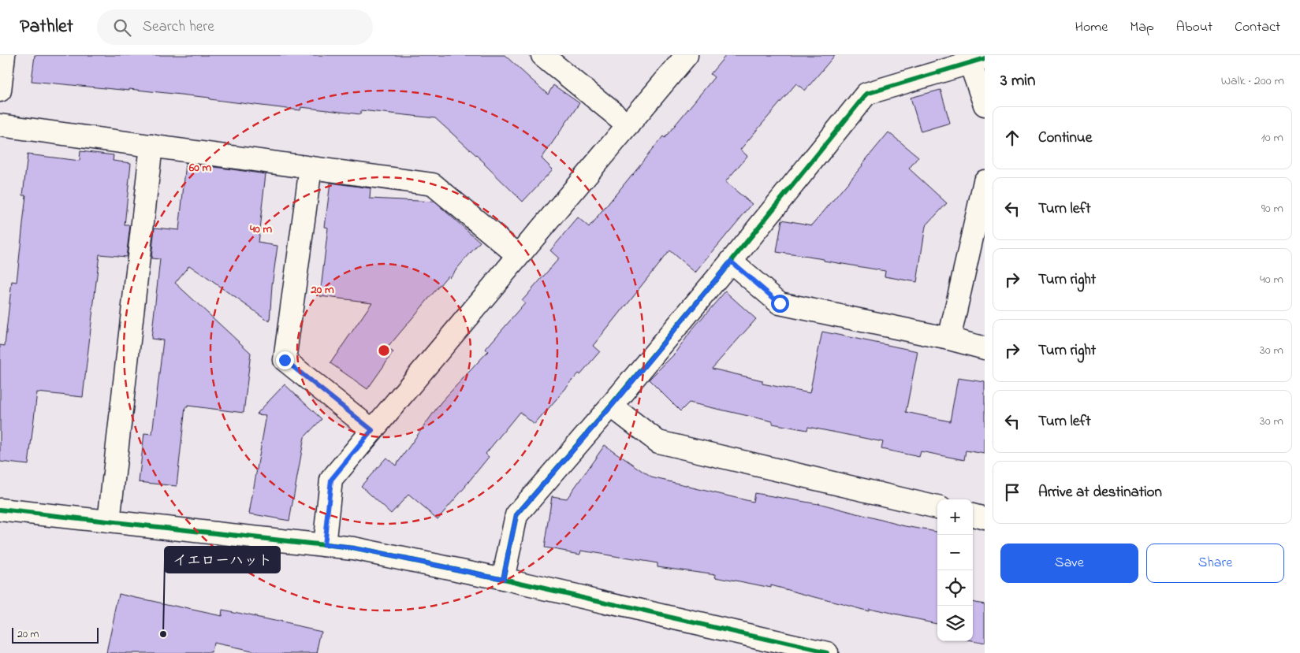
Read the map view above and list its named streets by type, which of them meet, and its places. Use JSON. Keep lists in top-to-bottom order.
{
  "places": ["イエローハット"],
  "scale_bar": "20 m",
  "page": {
    "header": "Pathlet",
    "search": "Search here",
    "nav": [
      "Home",
      "Map",
      "About",
      "Contact"
    ],
    "heading": ["3 min", "Walk · 200 m"],
    "list": [
      ["Continue", "10 m"],
      ["Turn left", "90 m"],
      ["Turn right", "40 m"],
      ["Turn right", "30 m"],
      ["Turn left", "30 m"],
      "Arrive at destination"
    ],
    "map_buttons": ["+", "−"],
    "buttons": ["Save", "Share"],
    "scale": "20 m"
  },
  "rings": ["60 m", "40 m", "20 m"]
}
